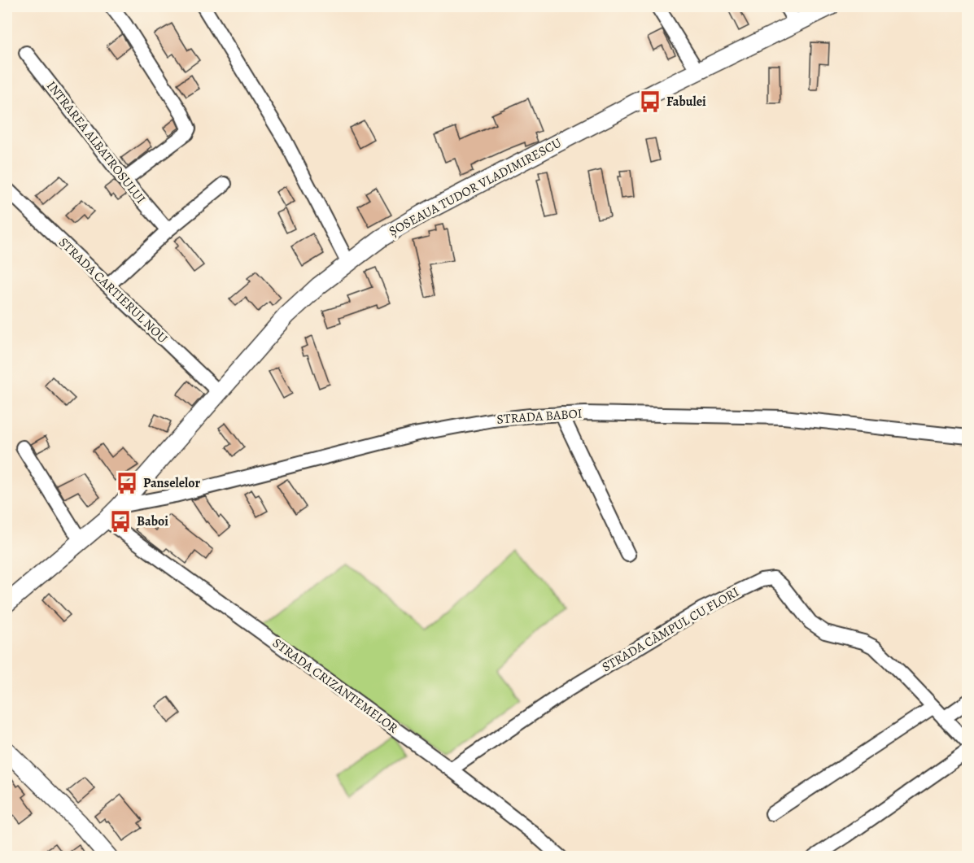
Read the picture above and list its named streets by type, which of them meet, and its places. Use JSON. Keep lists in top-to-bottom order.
{
  "streets": {
    "main road": ["ȘOSEAUA TUDOR VLADIMIRESCU"],
    "street": [
      "INTRAREA ALBATROSULUI",
      "STRADA CARTIERUL NOU",
      "STRADA BABOI",
      "STRADA CÂMPUL CU FLORI",
      "STRADA CRIZANTEMELOR"
    ]
  },
  "crossings": [
    ["ȘOSEAUA TUDOR VLADIMIRESCU", "STRADA CARTIERUL NOU"],
    ["ȘOSEAUA TUDOR VLADIMIRESCU", "STRADA BABOI"],
    ["ȘOSEAUA TUDOR VLADIMIRESCU", "STRADA CRIZANTEMELOR"],
    ["STRADA CÂMPUL CU FLORI", "STRADA CRIZANTEMELOR"]
  ],
  "places": {
    "bus stop": ["Fabulei", "Panselelor", "Baboi"]
  }
}
